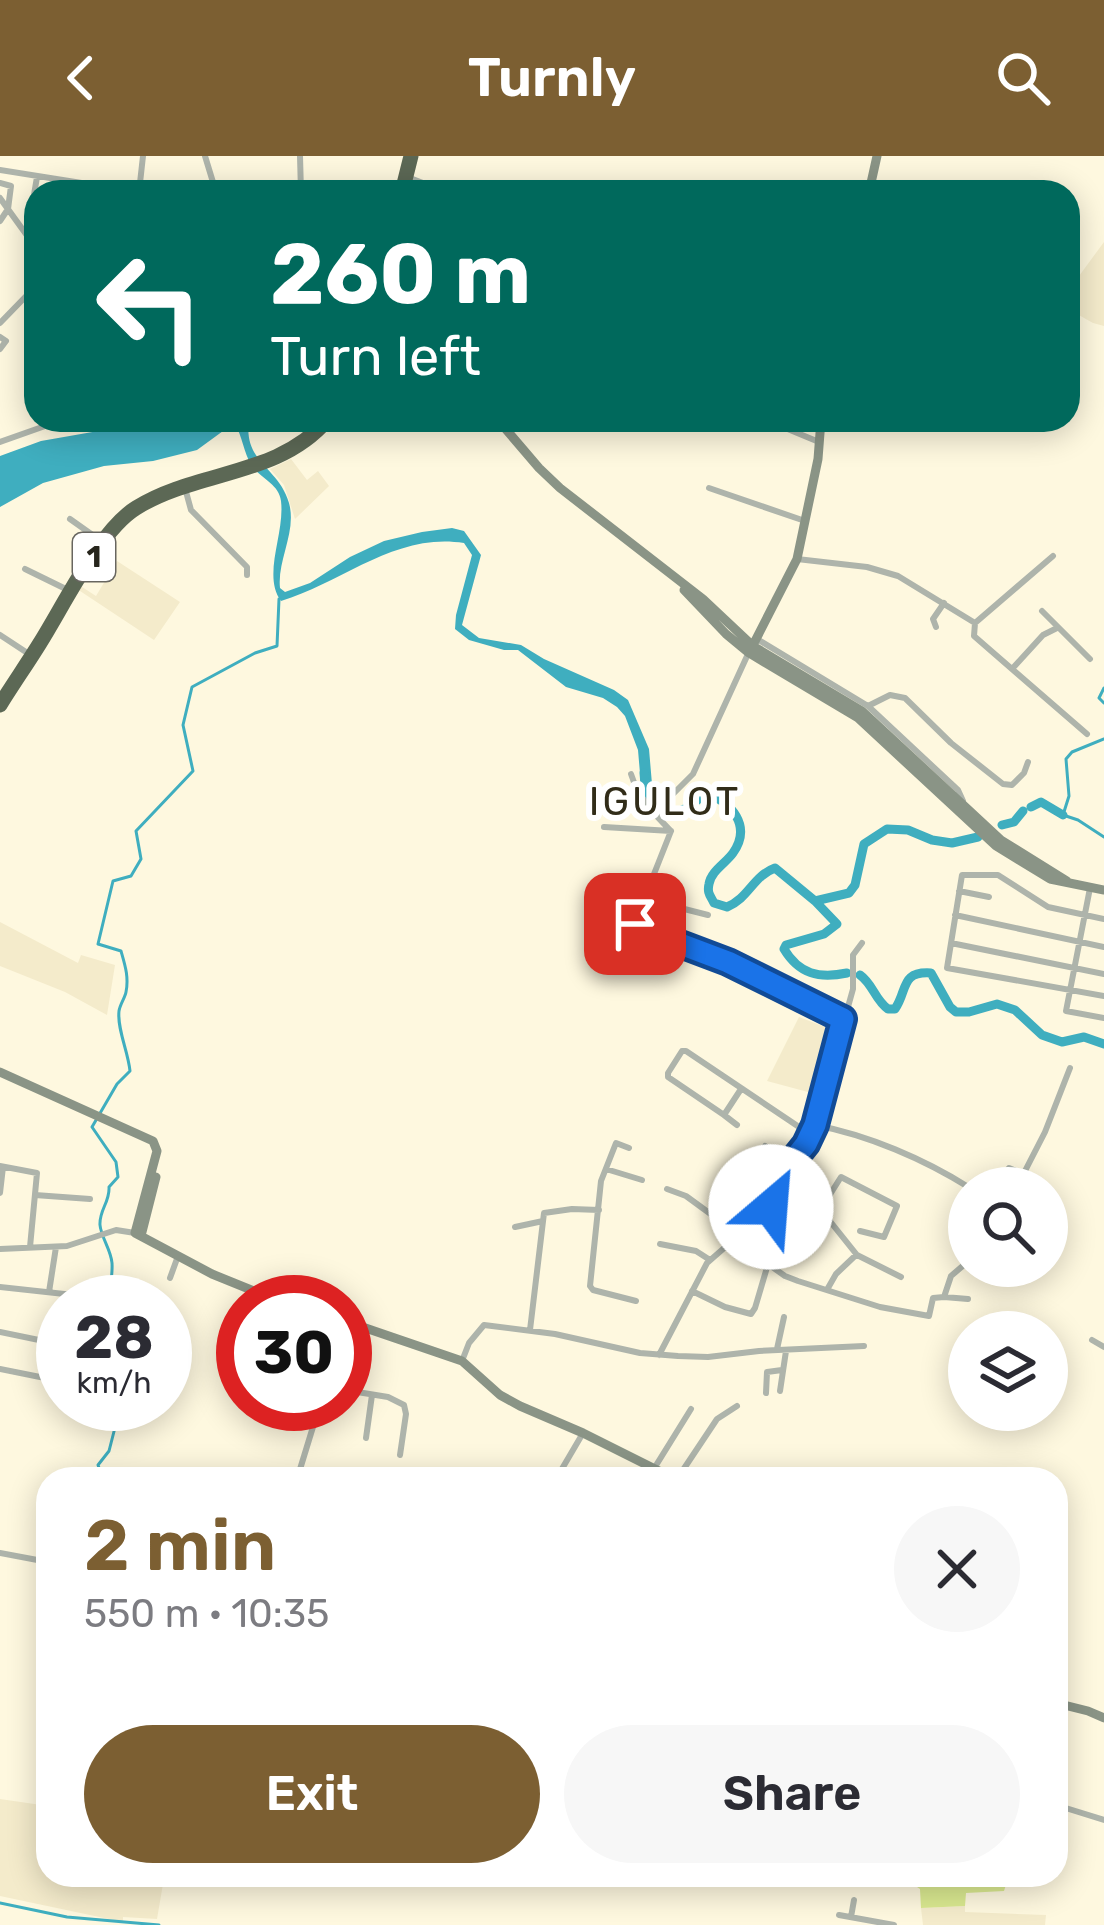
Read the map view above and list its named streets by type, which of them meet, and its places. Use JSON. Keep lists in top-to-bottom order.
{
  "streets": {
    "highway": ["1"]
  },
  "districts": ["IGULOT"],
  "page": {
    "header": "Turnly",
    "turn": ["260 m", "Turn left"],
    "speed": "28 km/h",
    "limit": "30",
    "heading": ["2 min", "550 m · 10:35"],
    "buttons": ["Exit", "Share"]
  }
}
